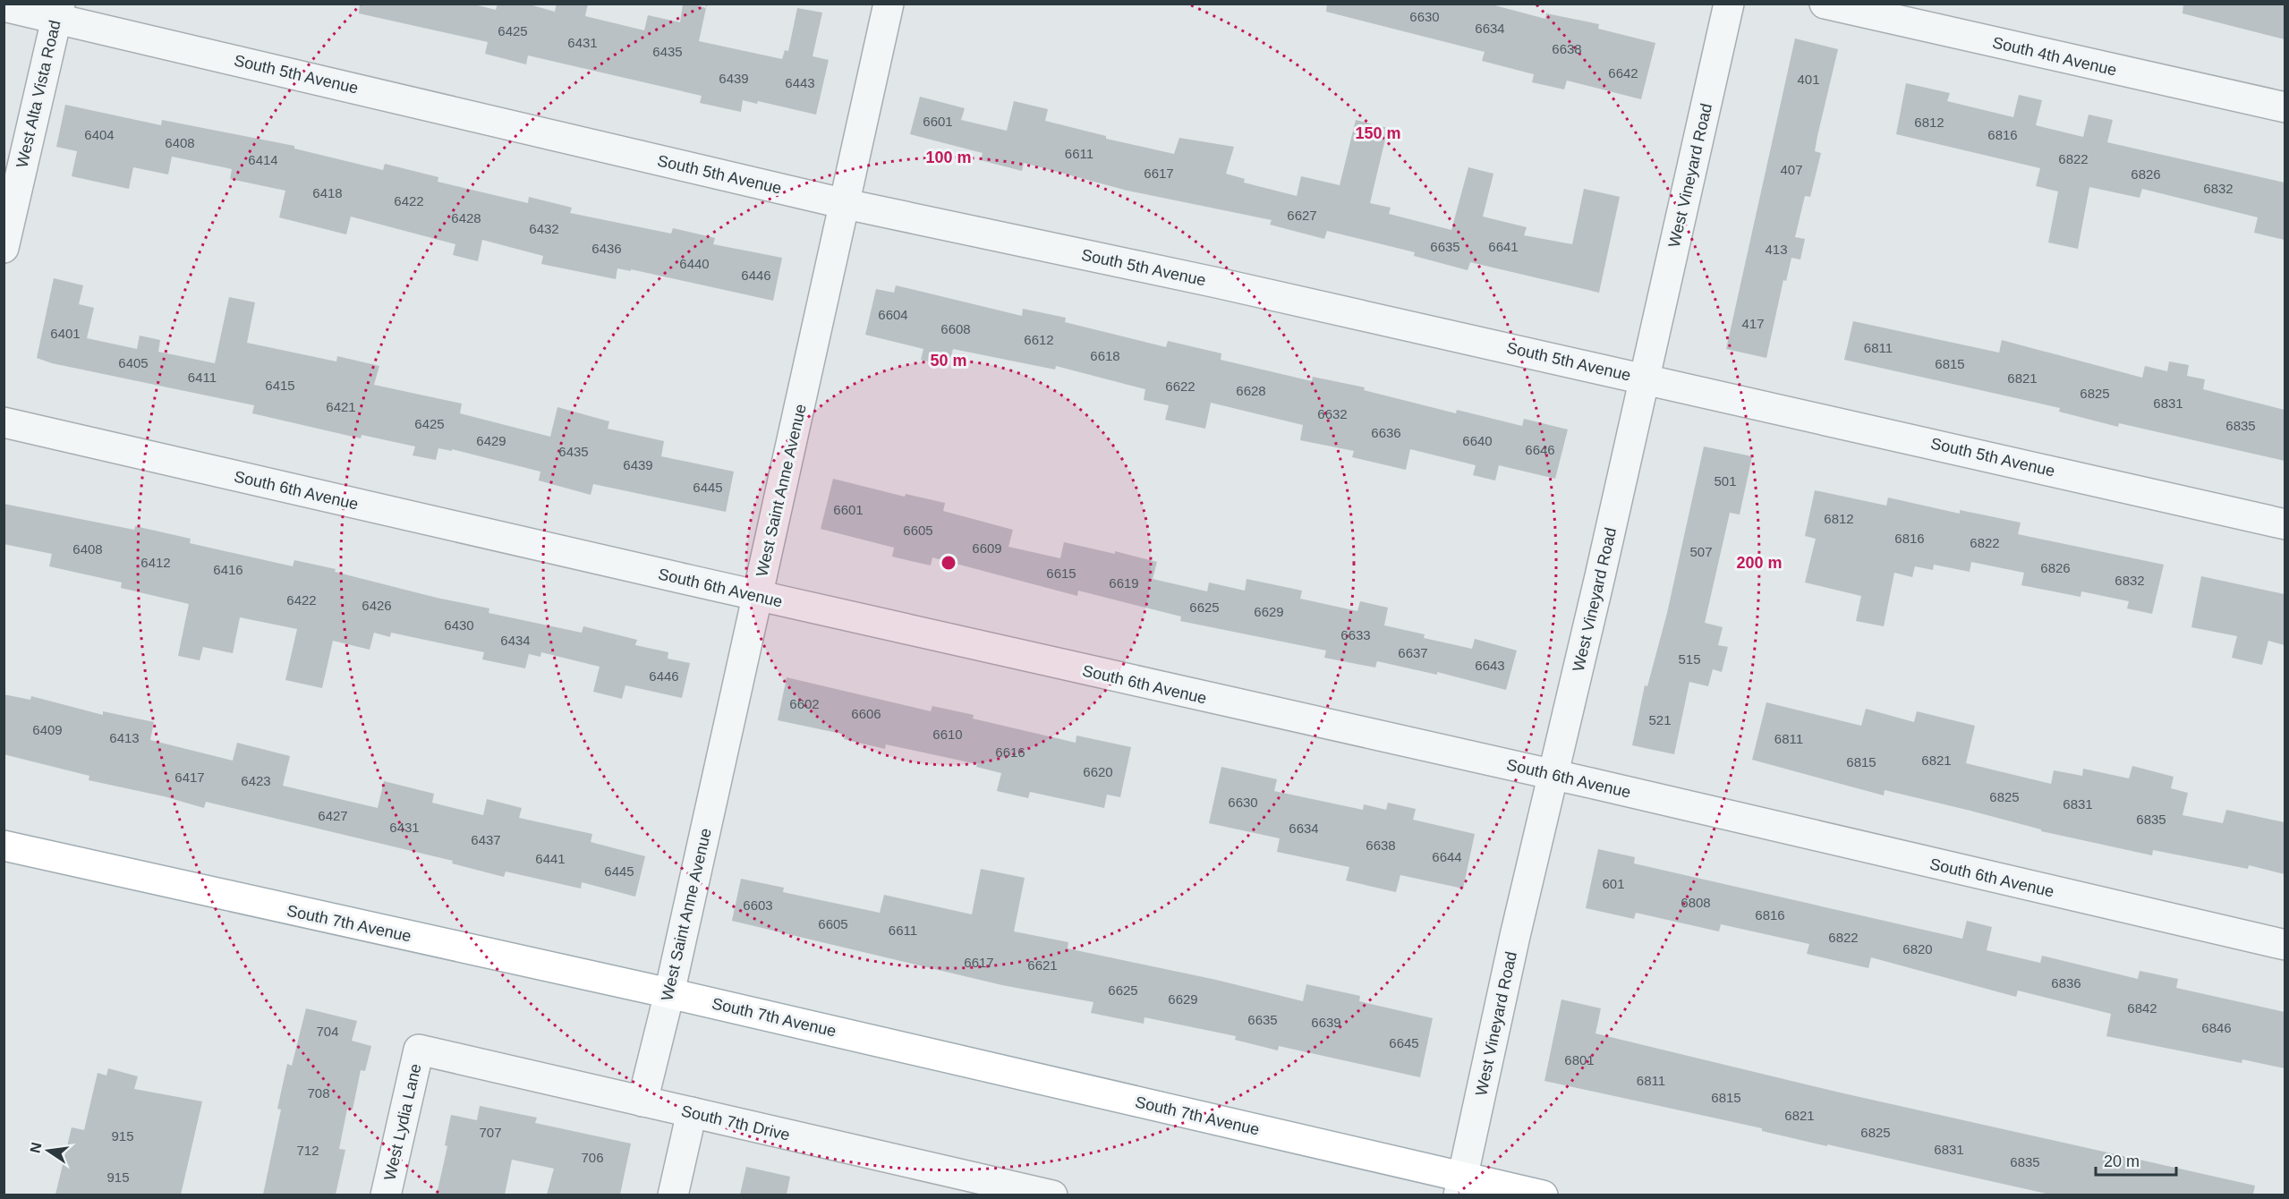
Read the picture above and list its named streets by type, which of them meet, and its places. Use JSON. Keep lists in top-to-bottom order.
{
  "streets": {
    "main road": ["South 7th Avenue"],
    "street": [
      "South 4th Avenue",
      "South 5th Avenue",
      "West Alta Vista Road",
      "West Vineyard Road",
      "South 6th Avenue",
      "West Saint Anne Avenue",
      "West Lydia Lane",
      "South 7th Drive"
    ]
  },
  "crossings": [
    ["South 5th Avenue", "West Alta Vista Road"],
    ["South 5th Avenue", "West Vineyard Road"],
    ["South 5th Avenue", "West Saint Anne Avenue"],
    ["West Vineyard Road", "South 6th Avenue"],
    ["West Vineyard Road", "South 7th Avenue"],
    ["South 6th Avenue", "West Saint Anne Avenue"],
    ["West Saint Anne Avenue", "South 7th Avenue"],
    ["West Saint Anne Avenue", "South 7th Drive"],
    ["West Lydia Lane", "South 7th Drive"]
  ],
  "house_numbers": [
    "6630",
    "6634",
    "6425",
    "6431",
    "6638",
    "6435",
    "6642",
    "6439",
    "401",
    "6443",
    "6601",
    "6812",
    "6404",
    "6816",
    "6408",
    "6611",
    "6822",
    "6414",
    "407",
    "6617",
    "6826",
    "6832",
    "6418",
    "6422",
    "6627",
    "6428",
    "6432",
    "6635",
    "6641",
    "6436",
    "413",
    "6440",
    "6446",
    "6604",
    "417",
    "6608",
    "6401",
    "6612",
    "6811",
    "6618",
    "6405",
    "6815",
    "6411",
    "6821",
    "6415",
    "6622",
    "6628",
    "6825",
    "6831",
    "6421",
    "6632",
    "6425",
    "6835",
    "6636",
    "6429",
    "6640",
    "6646",
    "6435",
    "6439",
    "501",
    "6445",
    "6601",
    "6812",
    "6605",
    "6816",
    "6822",
    "6609",
    "6408",
    "507",
    "6412",
    "6826",
    "6416",
    "6615",
    "6832",
    "6619",
    "6422",
    "6426",
    "6625",
    "6629",
    "6430",
    "6633",
    "6434",
    "6637",
    "515",
    "6643",
    "6446",
    "6602",
    "6606",
    "521",
    "6409",
    "6610",
    "6413",
    "6811",
    "6616",
    "6821",
    "6815",
    "6620",
    "6417",
    "6423",
    "6825",
    "6630",
    "6831",
    "6427",
    "6835",
    "6431",
    "6634",
    "6437",
    "6638",
    "6644",
    "6441",
    "6445",
    "601",
    "6808",
    "6603",
    "6816",
    "6605",
    "6611",
    "6822",
    "6820",
    "6617",
    "6621",
    "6836",
    "6625",
    "6629",
    "6842",
    "6635",
    "6639",
    "6846",
    "704",
    "6645",
    "6801",
    "6811",
    "708",
    "6815",
    "6821",
    "707",
    "6825",
    "915",
    "6831",
    "712",
    "706",
    "6835",
    "915"
  ],
  "scale_bar": "20 m",
  "north": "left",
  "rings": [
    "150 m",
    "100 m",
    "50 m",
    "200 m"
  ]
}
